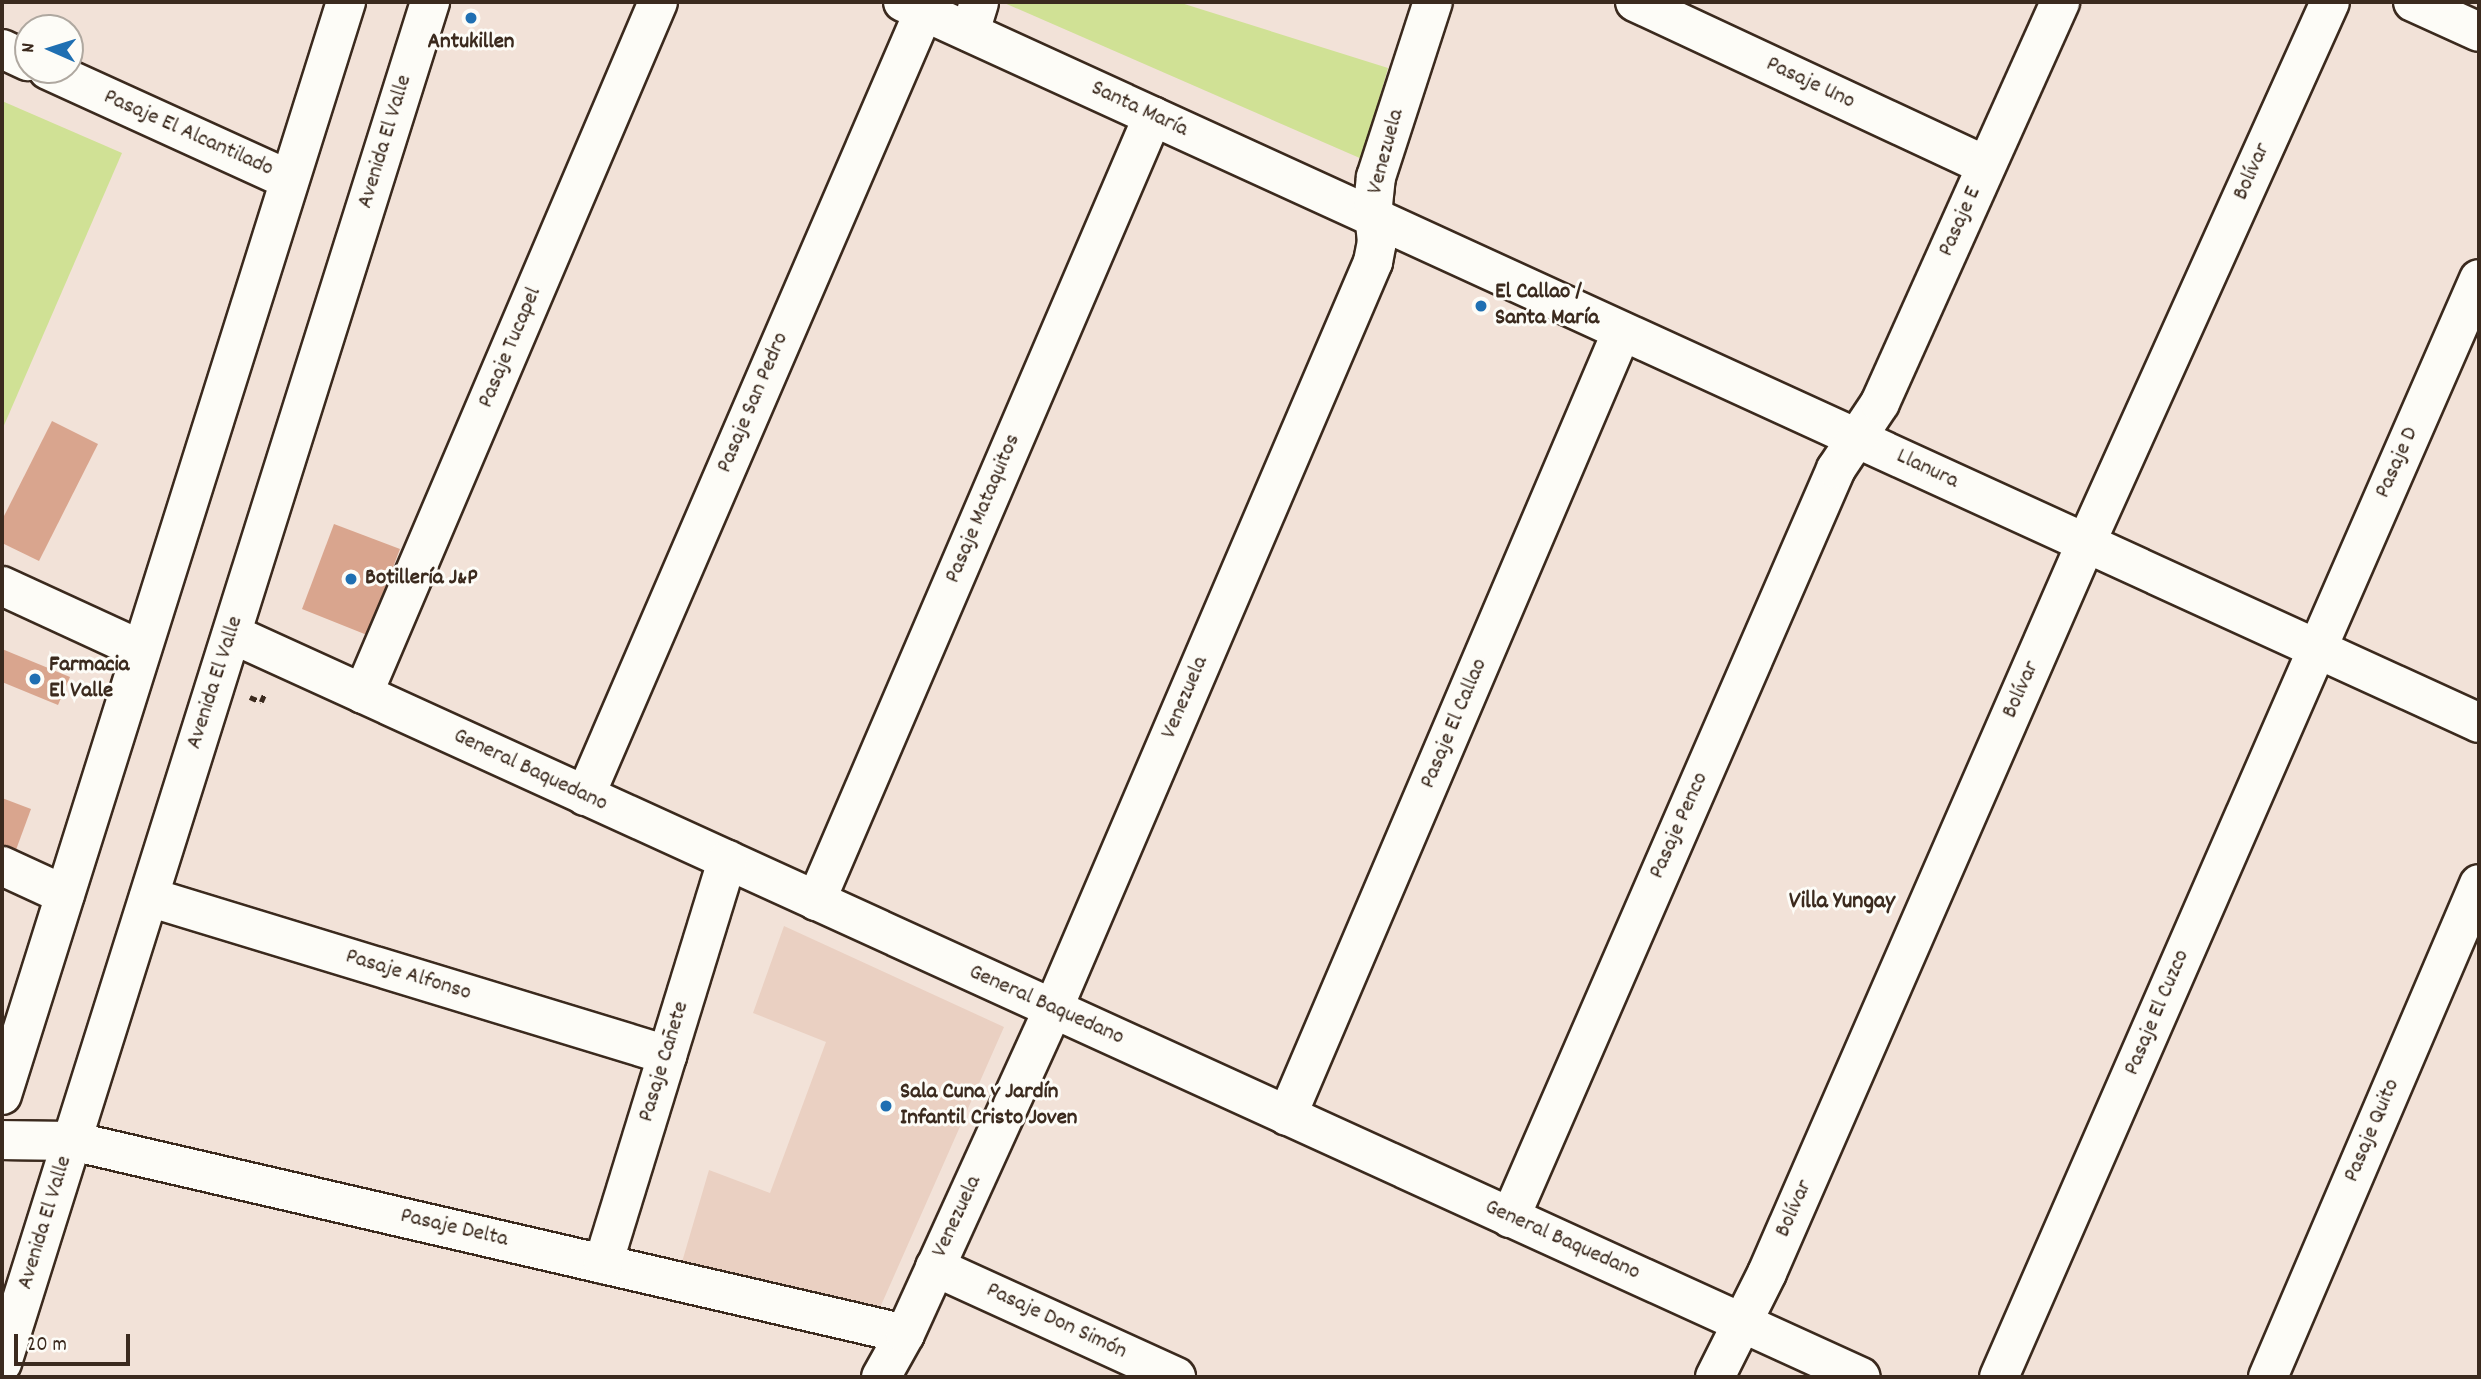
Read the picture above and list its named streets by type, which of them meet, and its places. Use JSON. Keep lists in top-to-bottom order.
{
  "streets": {
    "street": [
      "Pasaje Uno",
      "Santa María",
      "Pasaje El Alcantilado",
      "Avenida El Valle",
      "Venezuela",
      "Bolívar",
      "Pasaje E",
      "Pasaje Tucapel",
      "Pasaje San Pedro",
      "Pasaje D",
      "Llanura",
      "Pasaje Mataquitos",
      "Pasaje El Callao",
      "General Baquedano",
      "Pasaje Penco",
      "Pasaje Alfonso",
      "Pasaje El Cuzco",
      "Pasaje Cañete",
      "Pasaje Quito",
      "Pasaje Delta",
      "Pasaje Don Simón"
    ]
  },
  "crossings": [
    ["Pasaje Uno", "Pasaje E"],
    ["Santa María", "Venezuela"],
    ["Santa María", "Pasaje San Pedro"],
    ["Santa María", "Llanura"],
    ["Santa María", "Pasaje Mataquitos"],
    ["Avenida El Valle", "General Baquedano"],
    ["Avenida El Valle", "Pasaje Alfonso"],
    ["Avenida El Valle", "Pasaje Delta"],
    ["Venezuela", "Llanura"],
    ["Venezuela", "General Baquedano"],
    ["Venezuela", "Pasaje Delta"],
    ["Venezuela", "Pasaje Don Simón"],
    ["Bolívar", "Llanura"],
    ["Bolívar", "General Baquedano"],
    ["Pasaje E", "Llanura"],
    ["Pasaje E", "Pasaje Penco"],
    ["Pasaje Tucapel", "General Baquedano"],
    ["Pasaje San Pedro", "General Baquedano"],
    ["Pasaje D", "Llanura"],
    ["Pasaje D", "Pasaje El Cuzco"],
    ["Llanura", "Pasaje El Callao"],
    ["Llanura", "Pasaje Penco"],
    ["Llanura", "Pasaje El Cuzco"],
    ["Pasaje Mataquitos", "General Baquedano"],
    ["Pasaje El Callao", "General Baquedano"],
    ["General Baquedano", "Pasaje Penco"],
    ["General Baquedano", "Pasaje Cañete"],
    ["Pasaje Alfonso", "Pasaje Cañete"],
    ["Pasaje Cañete", "Pasaje Delta"]
  ],
  "districts": ["Villa Yungay"],
  "places": [
    "Antukillen",
    "El Callao / Santa María",
    "Botillería J&P",
    "Farmacia El Valle",
    "Sala Cuna y Jardín Infantil Cristo Joven"
  ],
  "scale_bar": "20 m",
  "north": "left"
}
